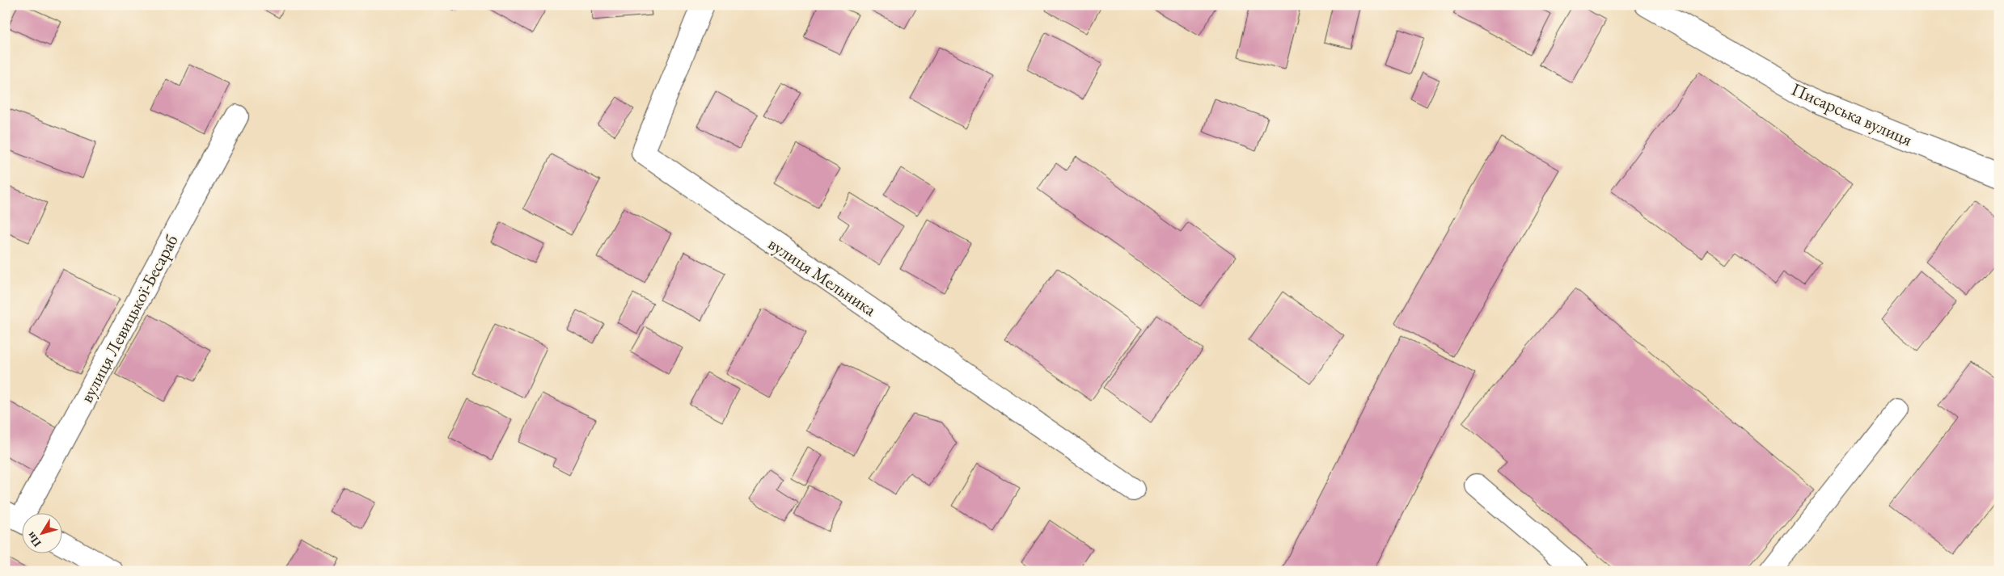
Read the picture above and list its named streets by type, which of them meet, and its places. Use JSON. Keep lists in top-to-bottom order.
{
  "streets": {
    "street": ["Писарська вулиця", "вулиця Мельника", "вулиця Левицької-Бесараб"]
  },
  "north": "bottom left"
}
